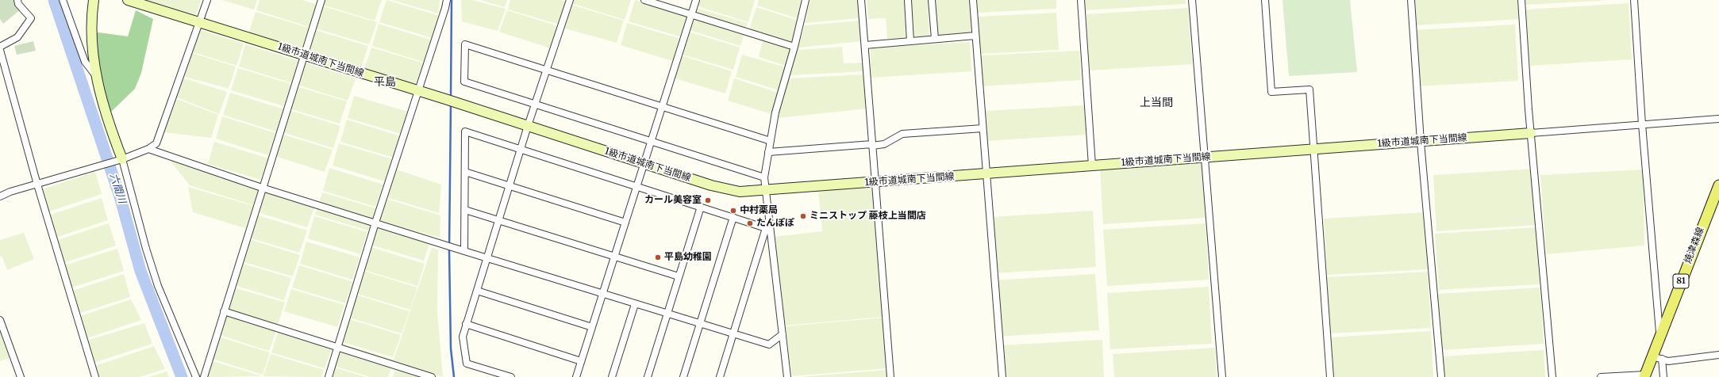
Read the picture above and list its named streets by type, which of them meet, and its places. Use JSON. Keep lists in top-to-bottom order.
{
  "streets": {
    "main road": ["焼津森線", "81"],
    "street": ["1級市道城南下当間線"]
  },
  "districts": ["平島", "上当間"],
  "water": ["六間川"],
  "places": [
    "カール美容室",
    "中村薬局",
    "ミニストップ 藤枝上当間店",
    "たんぽぽ",
    "平島幼稚園"
  ]
}
